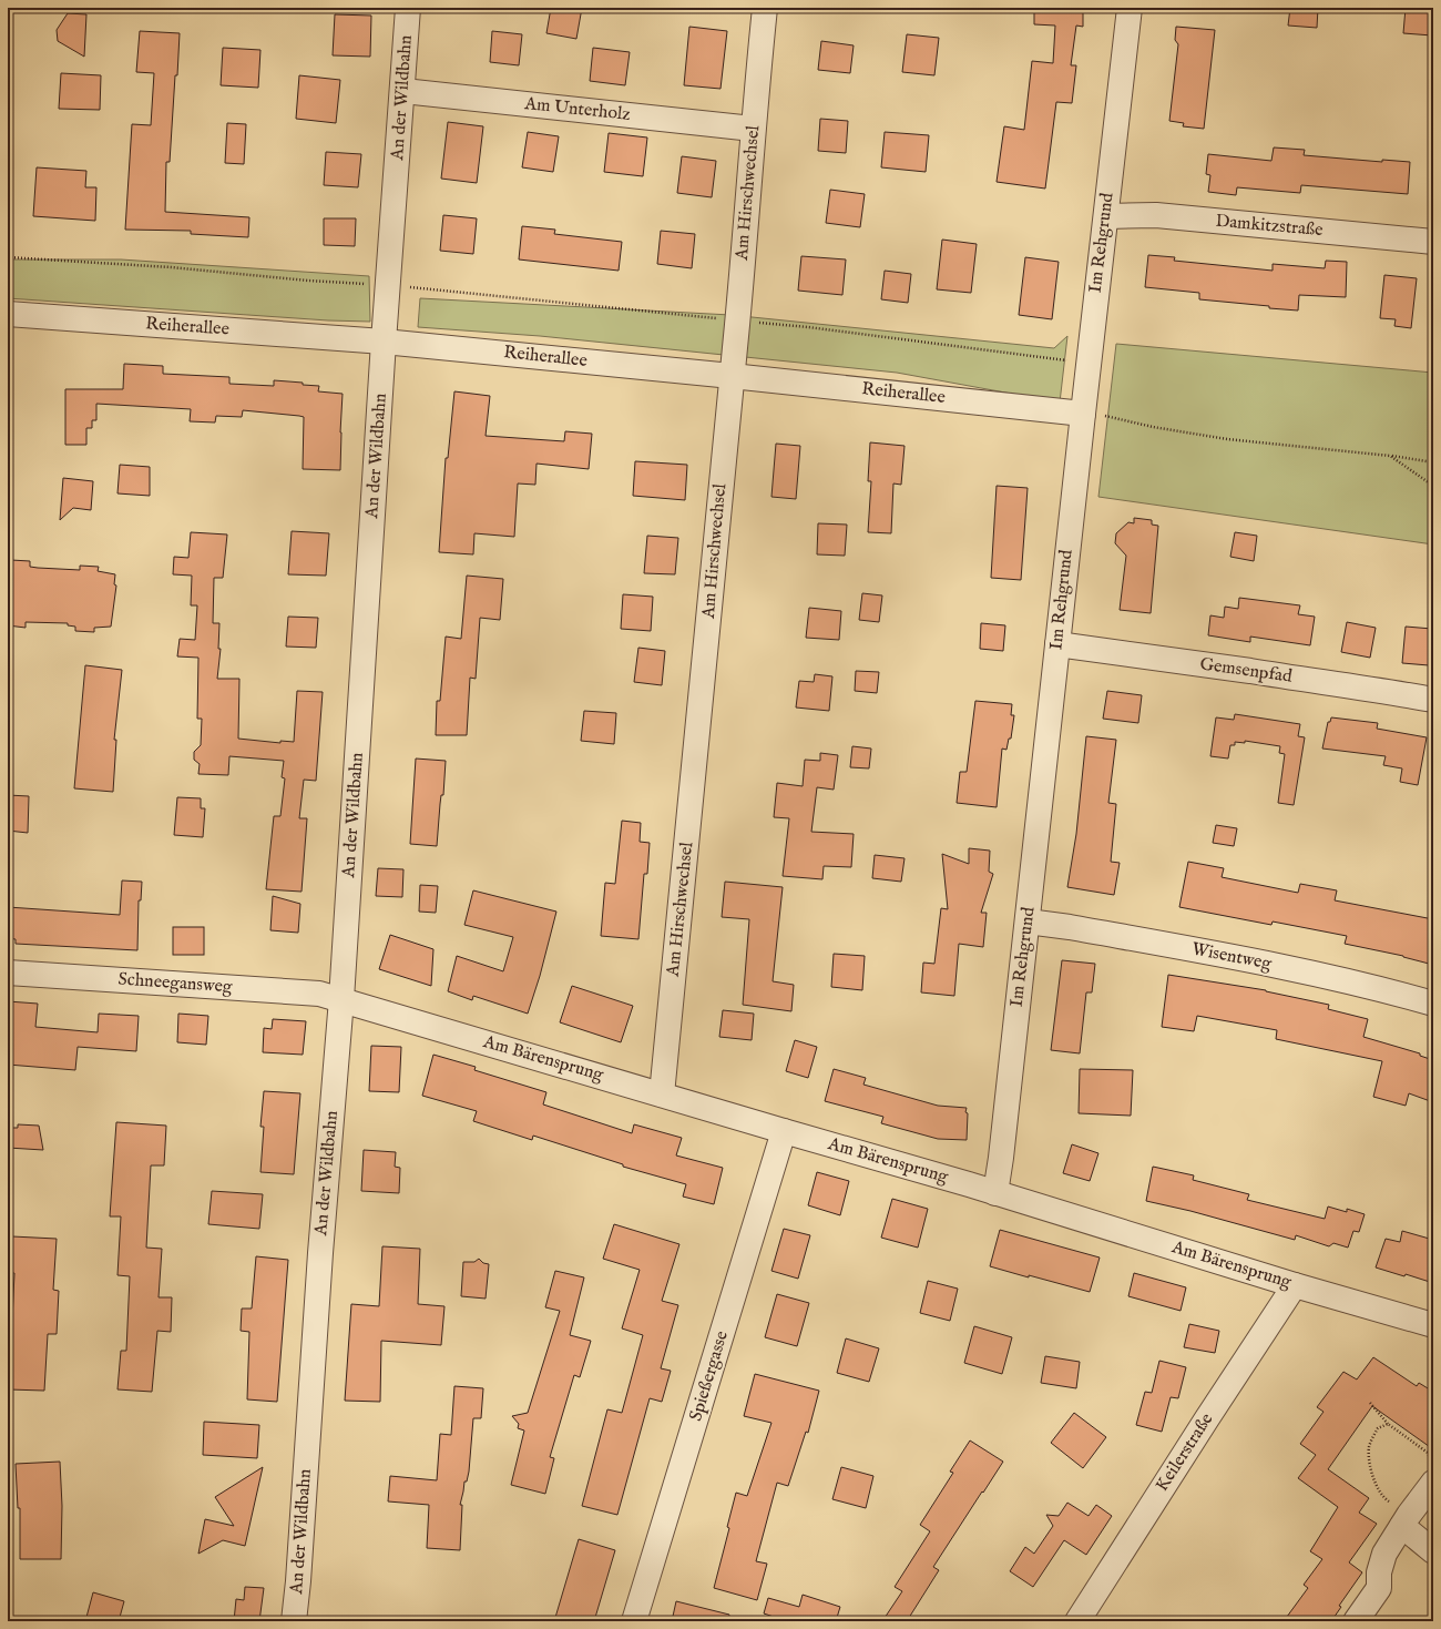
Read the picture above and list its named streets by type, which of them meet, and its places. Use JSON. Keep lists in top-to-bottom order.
{
  "streets": {
    "street": [
      "An der Wildbahn",
      "Am Unterholz",
      "Am Hirschwechsel",
      "Damkitzstraße",
      "Im Rehgrund",
      "Reiherallee",
      "Gemsenpfad",
      "Wisentweg",
      "Schneegansweg",
      "Am Bärensprung",
      "Spießergasse",
      "Keilerstraße"
    ]
  },
  "crossings": [
    ["An der Wildbahn", "Am Unterholz"],
    ["An der Wildbahn", "Reiherallee"],
    ["An der Wildbahn", "Schneegansweg"],
    ["An der Wildbahn", "Am Bärensprung"],
    ["Am Unterholz", "Am Hirschwechsel"],
    ["Am Hirschwechsel", "Reiherallee"],
    ["Am Hirschwechsel", "Am Bärensprung"],
    ["Damkitzstraße", "Im Rehgrund"],
    ["Im Rehgrund", "Reiherallee"],
    ["Im Rehgrund", "Gemsenpfad"],
    ["Im Rehgrund", "Wisentweg"],
    ["Im Rehgrund", "Am Bärensprung"],
    ["Schneegansweg", "Am Bärensprung"],
    ["Am Bärensprung", "Spießergasse"],
    ["Am Bärensprung", "Keilerstraße"]
  ]
}
